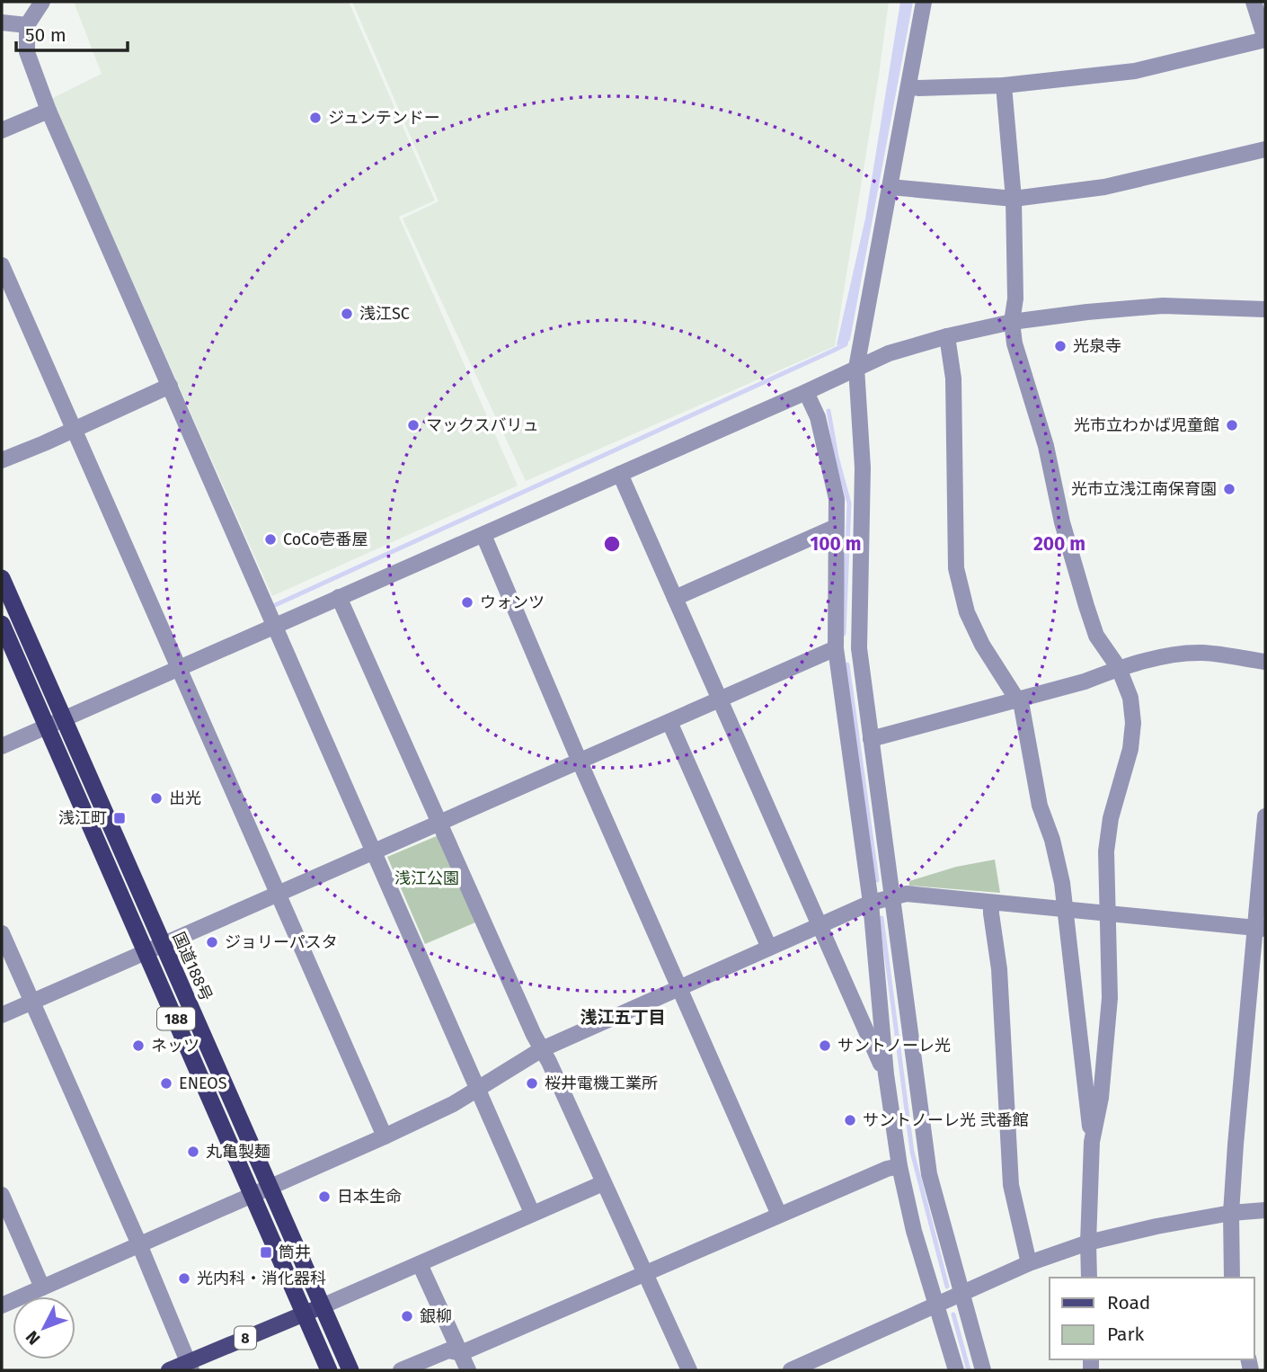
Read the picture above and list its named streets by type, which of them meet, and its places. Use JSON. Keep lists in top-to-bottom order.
{
  "streets": {
    "highway": ["国道188号", "188"],
    "main road": ["8"]
  },
  "crossings": [
    ["国道188号", "8"]
  ],
  "districts": ["浅江五丁目"],
  "parks": ["浅江公園"],
  "places": {
    "other": [
      "ジュンテンドー",
      "浅江SC",
      "光泉寺",
      "マックスバリュ",
      "光市立わかば児童館",
      "光市立浅江南保育園",
      "CoCo壱番屋",
      "ウォンツ",
      "出光",
      "ジョリーパスタ",
      "ネッツ",
      "サントノーレ光",
      "ENEOS",
      "桜井電機工業所",
      "サントノーレ光 弐番館",
      "丸亀製麺",
      "日本生命",
      "光内科・消化器科",
      "銀柳"
    ],
    "transit": ["浅江町", "筒井"]
  },
  "legend": ["Road", "Park"],
  "scale_bar": "50 m",
  "north": "bottom left",
  "rings": ["100 m", "200 m"]
}
